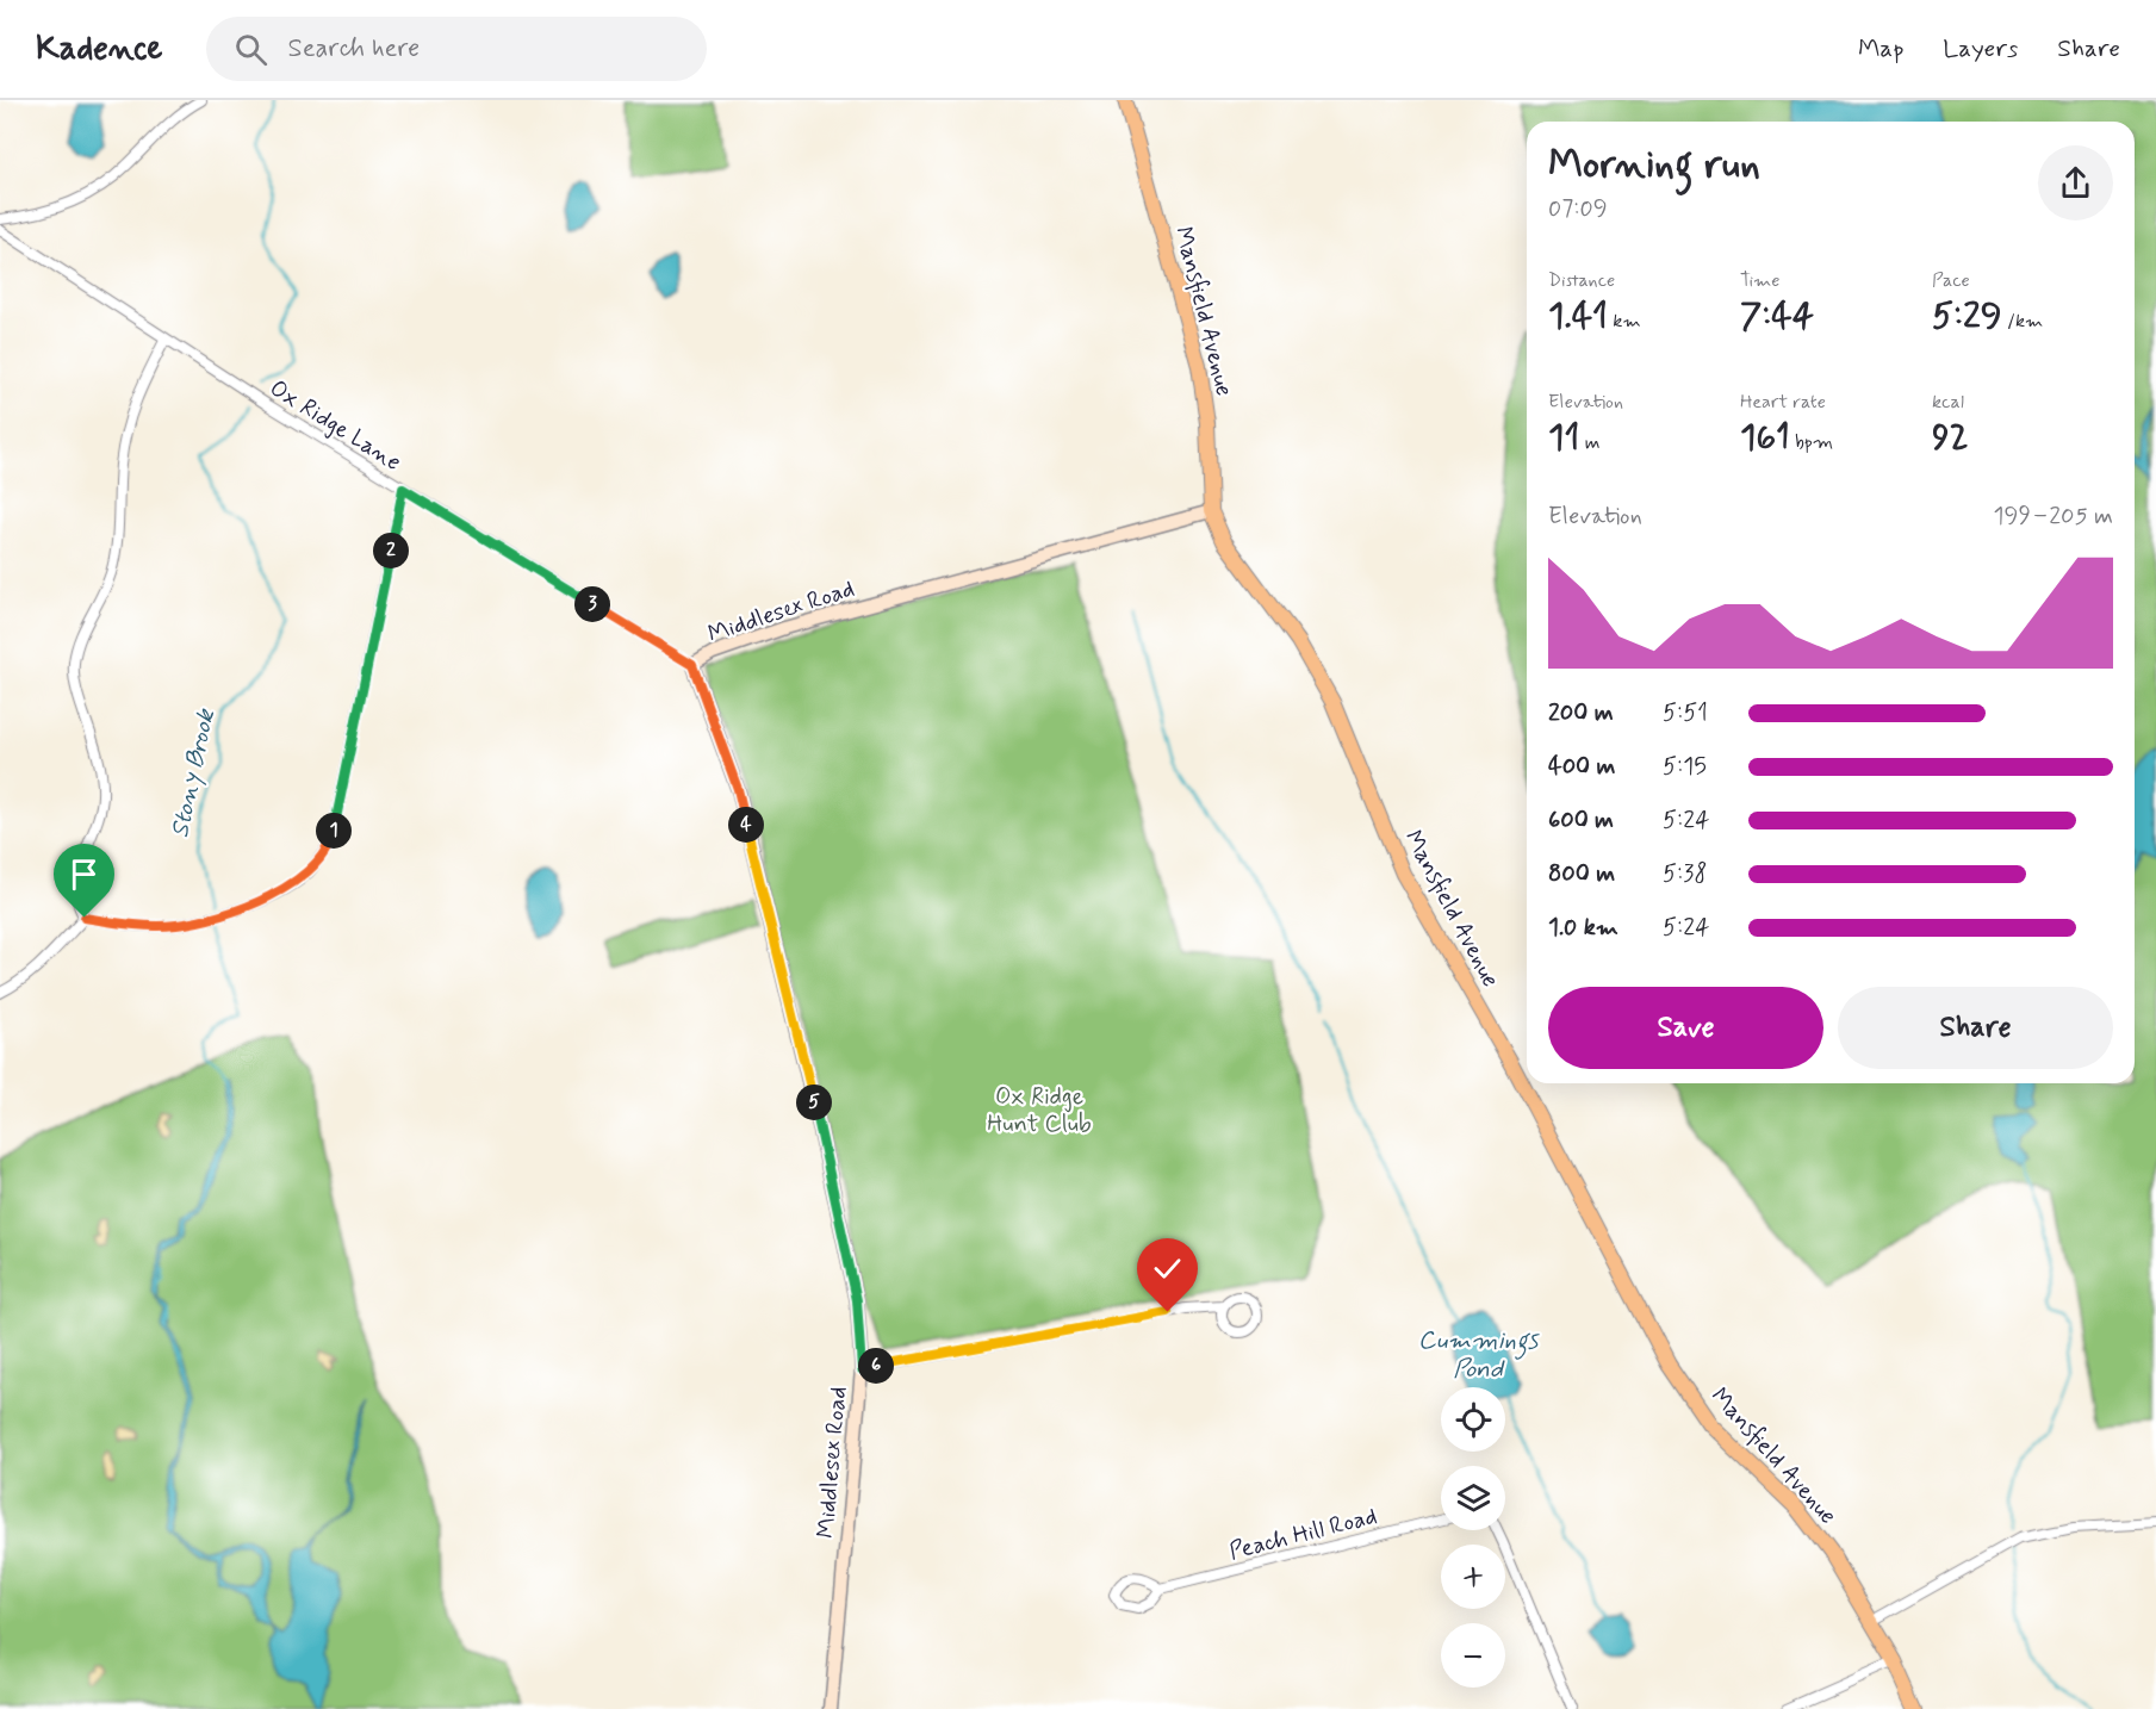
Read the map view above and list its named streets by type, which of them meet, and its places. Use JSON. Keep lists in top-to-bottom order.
{
  "streets": {
    "main road": ["Mansfield Avenue", "Middlesex Road"],
    "street": ["Ox Ridge Lane", "Peach Hill Road"]
  },
  "crossings": [
    ["Mansfield Avenue", "Middlesex Road"],
    ["Ox Ridge Lane", "Middlesex Road"]
  ],
  "water": ["Stony Brook", "Cummings Pond"],
  "parks": ["Ox Ridge Hunt Club"],
  "page": {
    "header": "Kadence",
    "search": "Search here",
    "nav": ["Map", "Layers", "Share"],
    "heading": ["Morning run", "07:09"],
    "stats": [
      ["Distance", "1.41 km"],
      ["Time", "7:44"],
      ["Pace", "5:29 /km"],
      ["Elevation", "11 m"],
      ["Heart rate", "161 bpm"],
      ["kcal", "92"]
    ],
    "chart": ["Elevation", "199–205 m"],
    "pins": [
      "2",
      "3",
      "4",
      "1",
      "5",
      "6"
    ],
    "list": [
      {
        "name": "200 m",
        "note": "5:51"
      },
      {
        "name": "400 m",
        "note": "5:15"
      },
      {
        "name": "600 m",
        "note": "5:24"
      },
      {
        "name": "800 m",
        "note": "5:38"
      },
      {
        "name": "1.0 km",
        "note": "5:24"
      }
    ],
    "buttons": ["Save", "Share"],
    "map_buttons": ["+", "−"]
  }
}
